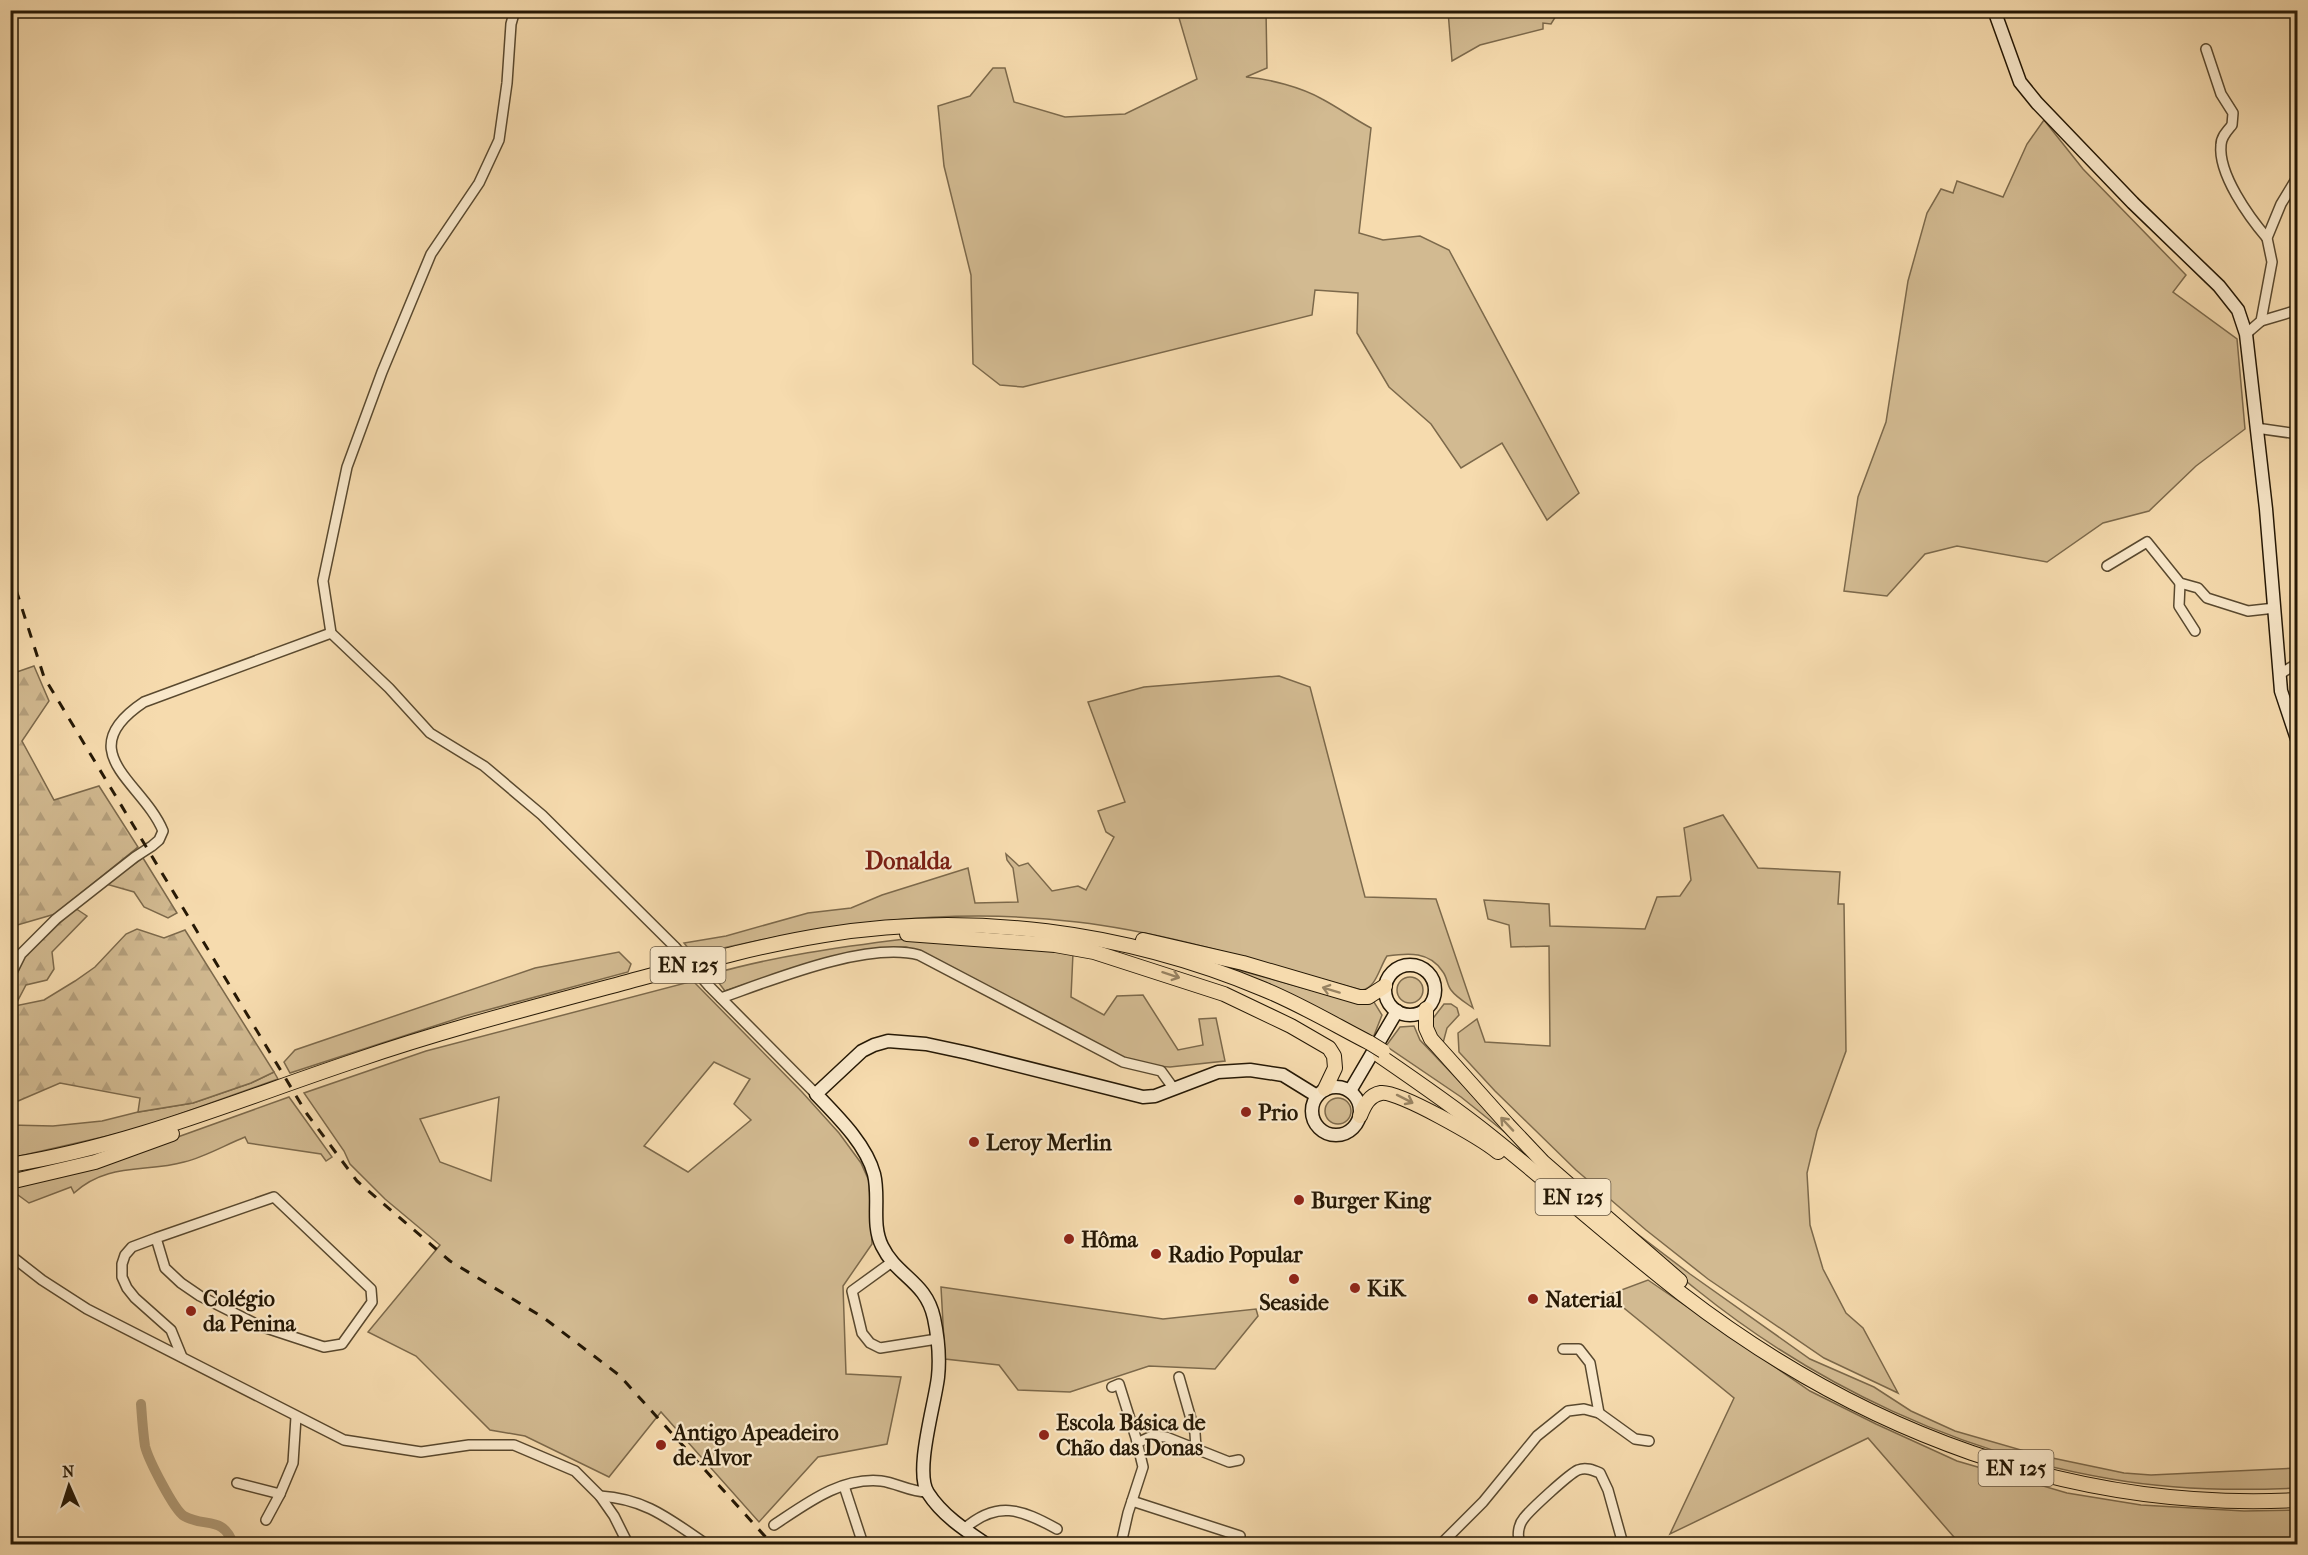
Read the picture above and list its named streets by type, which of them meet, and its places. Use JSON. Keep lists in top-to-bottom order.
{
  "streets": {
    "main road": ["EN 125"]
  },
  "districts": ["Donalda"],
  "places": [
    "Prio",
    "Leroy Merlin",
    "Burger King",
    "Hôma",
    "Radio Popular",
    "Seaside",
    "KiK",
    "Naterial",
    "Colégio da Penina",
    "Escola Básica de Chão das Donas",
    "Antigo Apeadeiro de Alvor"
  ],
  "north": "top"
}
